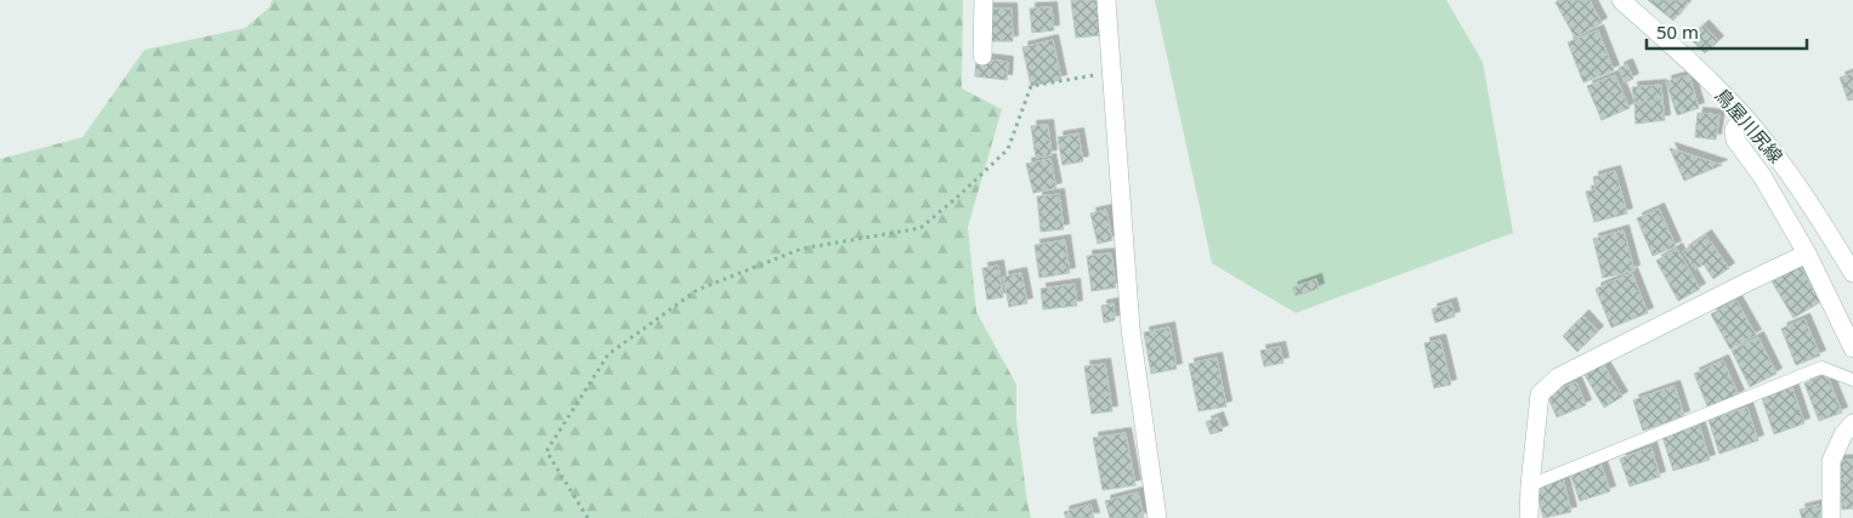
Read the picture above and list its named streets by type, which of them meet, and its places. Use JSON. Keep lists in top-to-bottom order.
{
  "streets": {
    "street": ["鳥屋川尻線"]
  },
  "scale_bar": "50 m"
}
